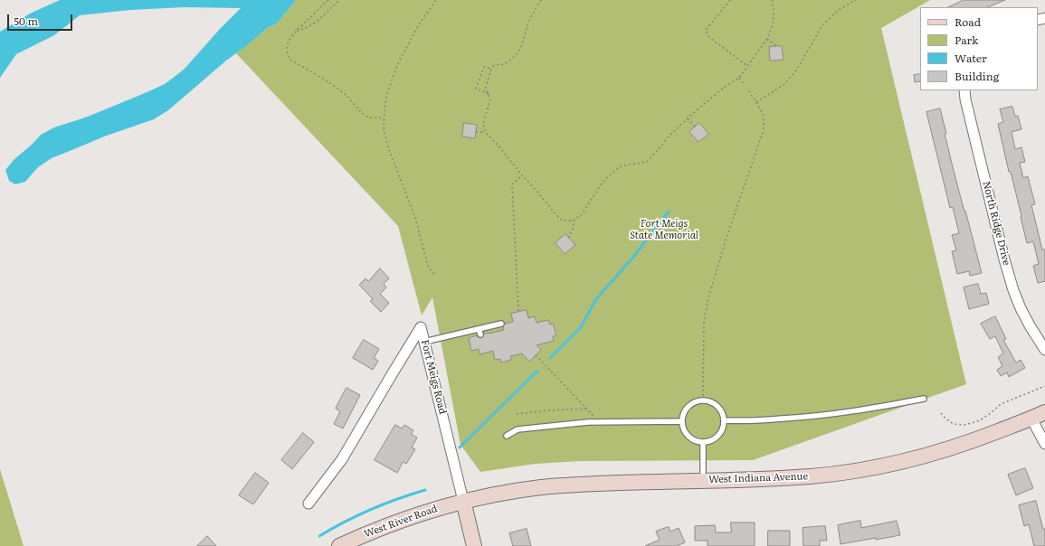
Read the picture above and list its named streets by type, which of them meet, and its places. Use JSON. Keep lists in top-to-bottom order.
{
  "streets": {
    "main road": ["Fort Meigs Road", "West Indiana Avenue", "West River Road"],
    "street": ["North Ridge Drive"]
  },
  "crossings": [
    ["Fort Meigs Road", "West Indiana Avenue"],
    ["Fort Meigs Road", "West River Road"],
    ["West Indiana Avenue", "West River Road"]
  ],
  "parks": ["Fort Meigs State Memorial"],
  "legend": [
    "Road",
    "Park",
    "Water",
    "Building"
  ],
  "scale_bar": "50 m"
}
